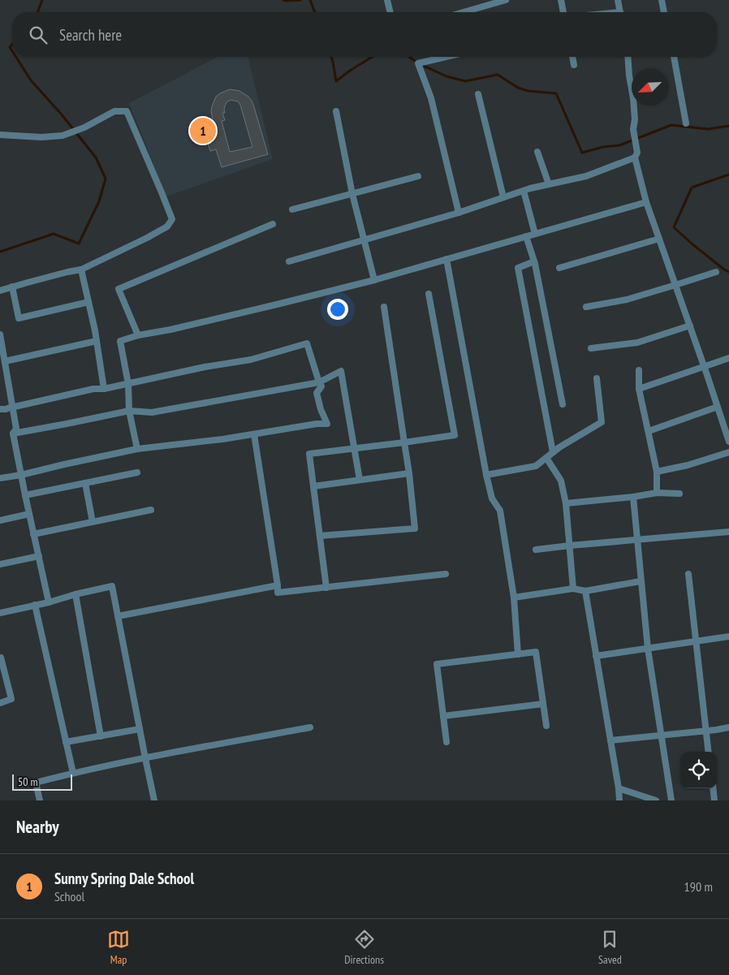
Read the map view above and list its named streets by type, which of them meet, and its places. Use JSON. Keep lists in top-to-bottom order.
{
  "scale_bar": "50 m",
  "north": "bottom left",
  "page": {
    "search": "Search here",
    "pins": "1",
    "scale": "50 m",
    "heading": "Nearby",
    "list": [
      {
        "mark": "1",
        "name": "Sunny Spring Dale School",
        "note": "School",
        "value": "190 m"
      }
    ],
    "nav": ["Map", "Directions", "Saved"]
  }
}
